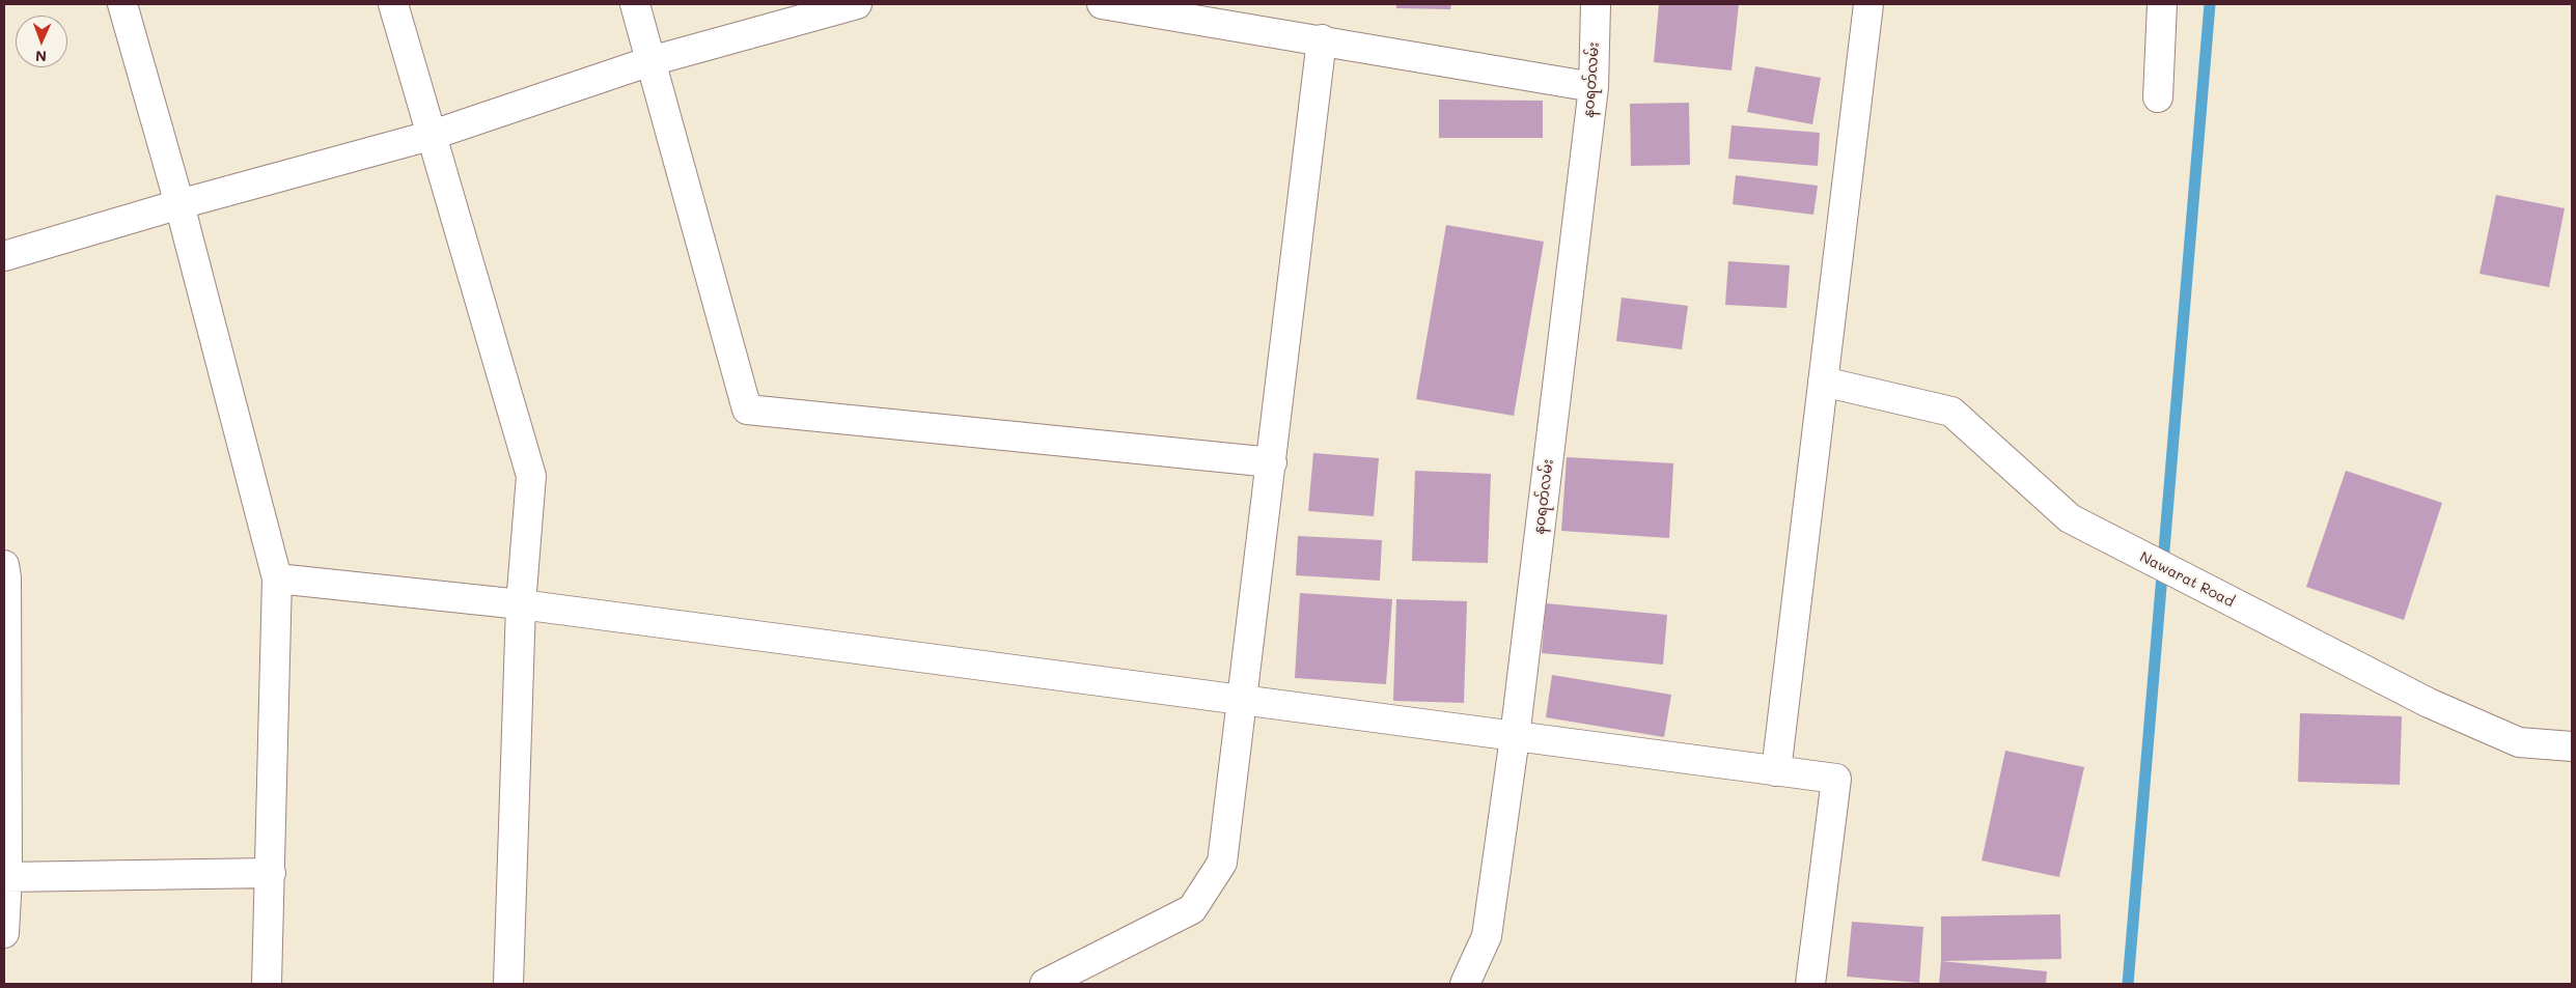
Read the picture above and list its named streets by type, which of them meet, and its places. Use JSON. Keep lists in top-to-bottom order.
{
  "streets": {
    "street": ["နဝရတ်လမ်း", "Nawarat Road"]
  },
  "north": "bottom"
}
